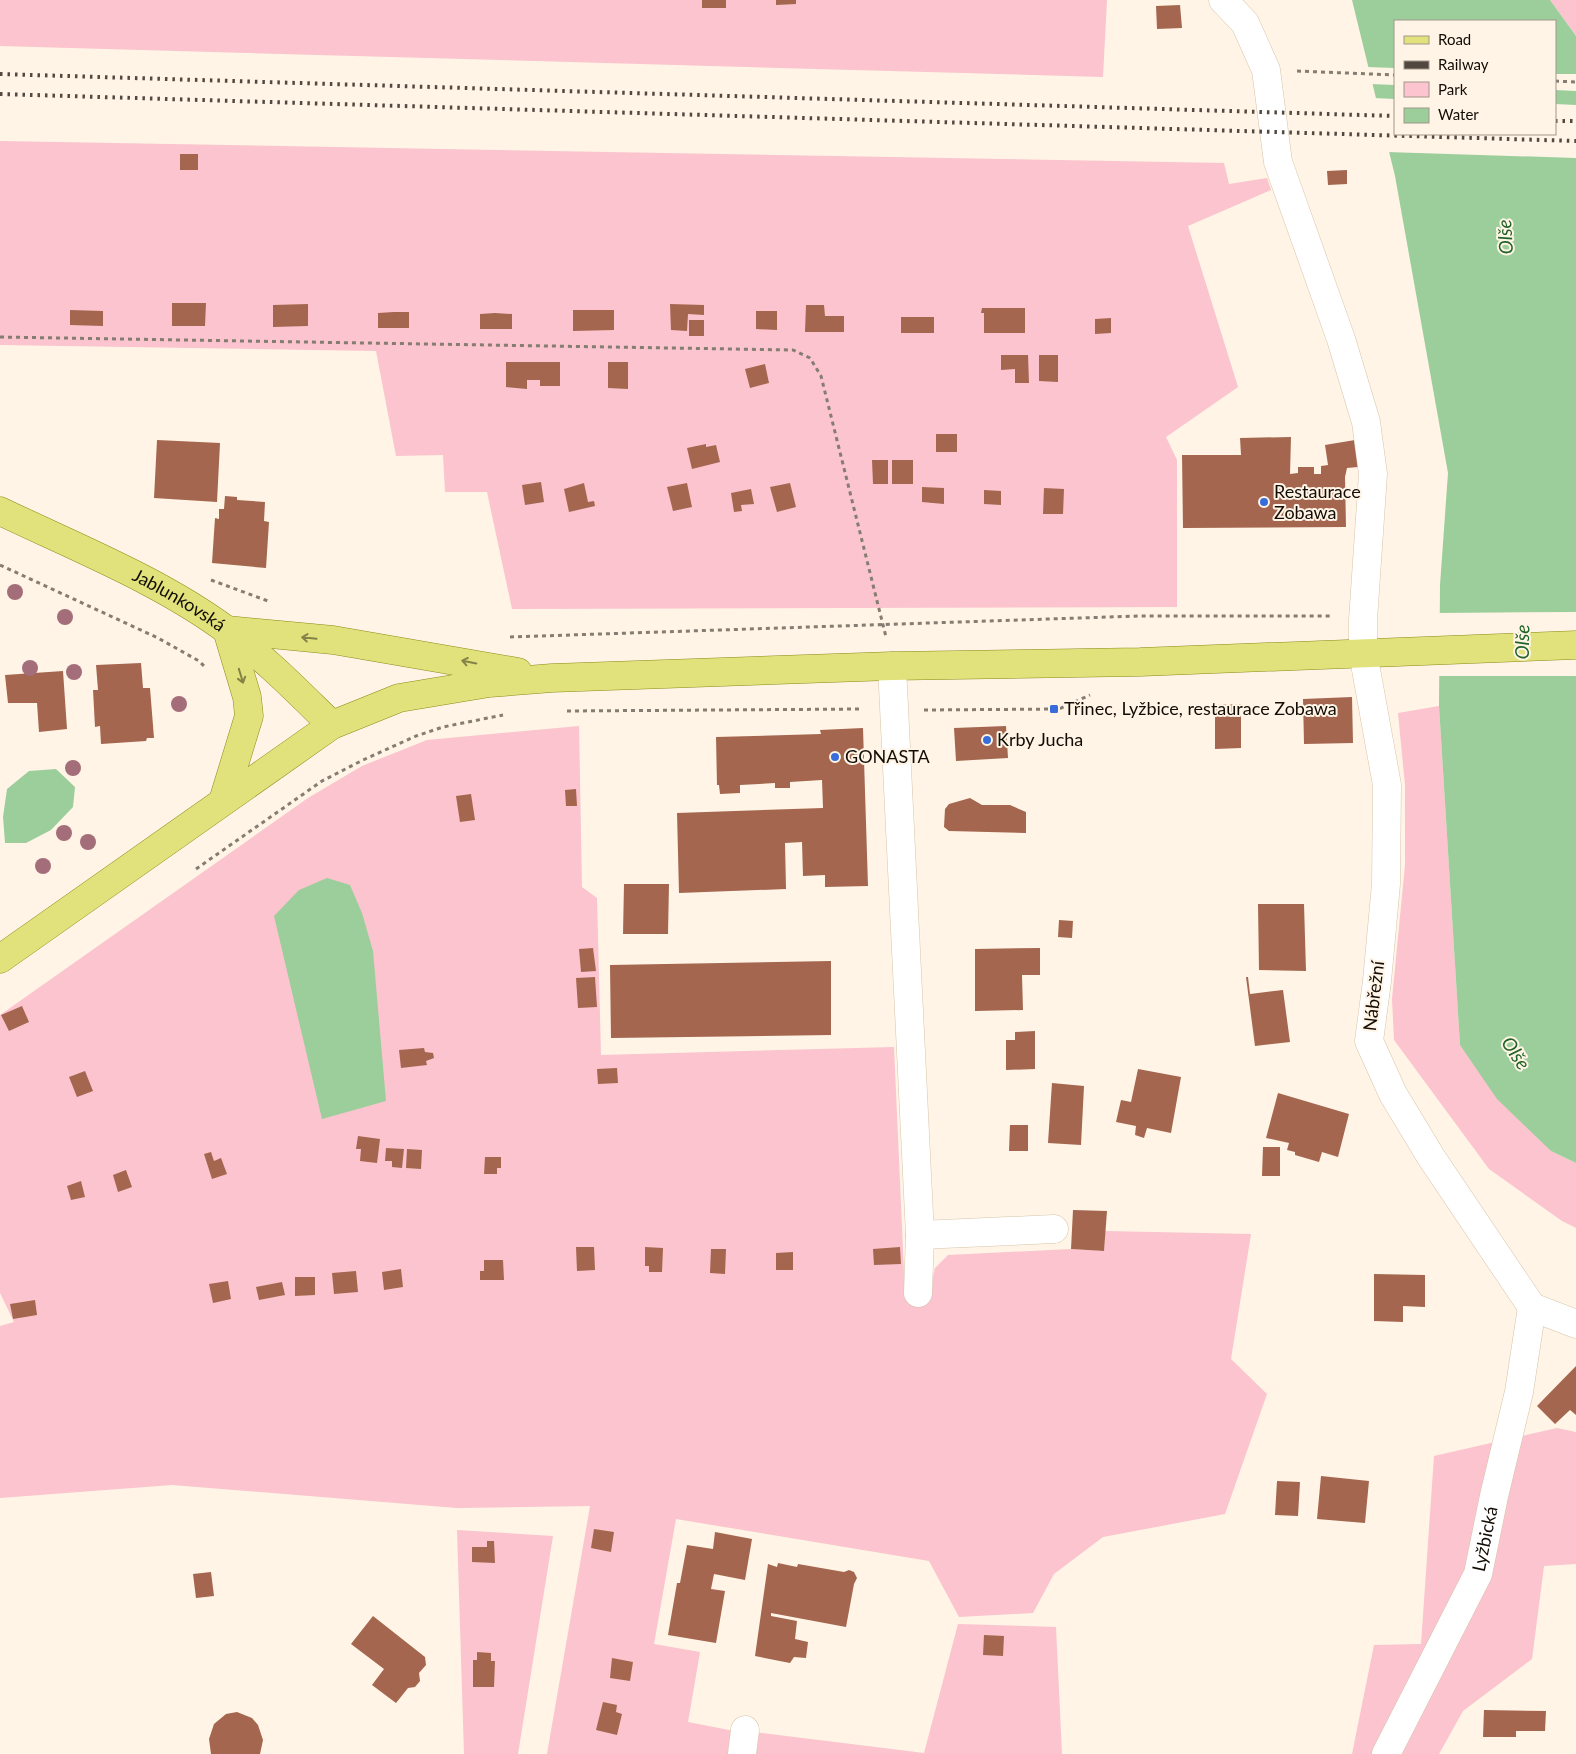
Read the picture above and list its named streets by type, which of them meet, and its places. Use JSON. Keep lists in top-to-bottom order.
{
  "streets": {
    "main road": ["Jablunkovská"],
    "street": ["Nábřežní", "Lyžbická"]
  },
  "crossings": [
    ["Nábřežní", "Lyžbická"]
  ],
  "water": ["Olše"],
  "places": {
    "other": ["Restaurace Zobawa", "Krby Jucha", "GONASTA"],
    "transit": ["Třinec, Lyžbice, restaurace Zobawa"]
  },
  "legend": [
    "Road",
    "Railway",
    "Park",
    "Water"
  ]
}
